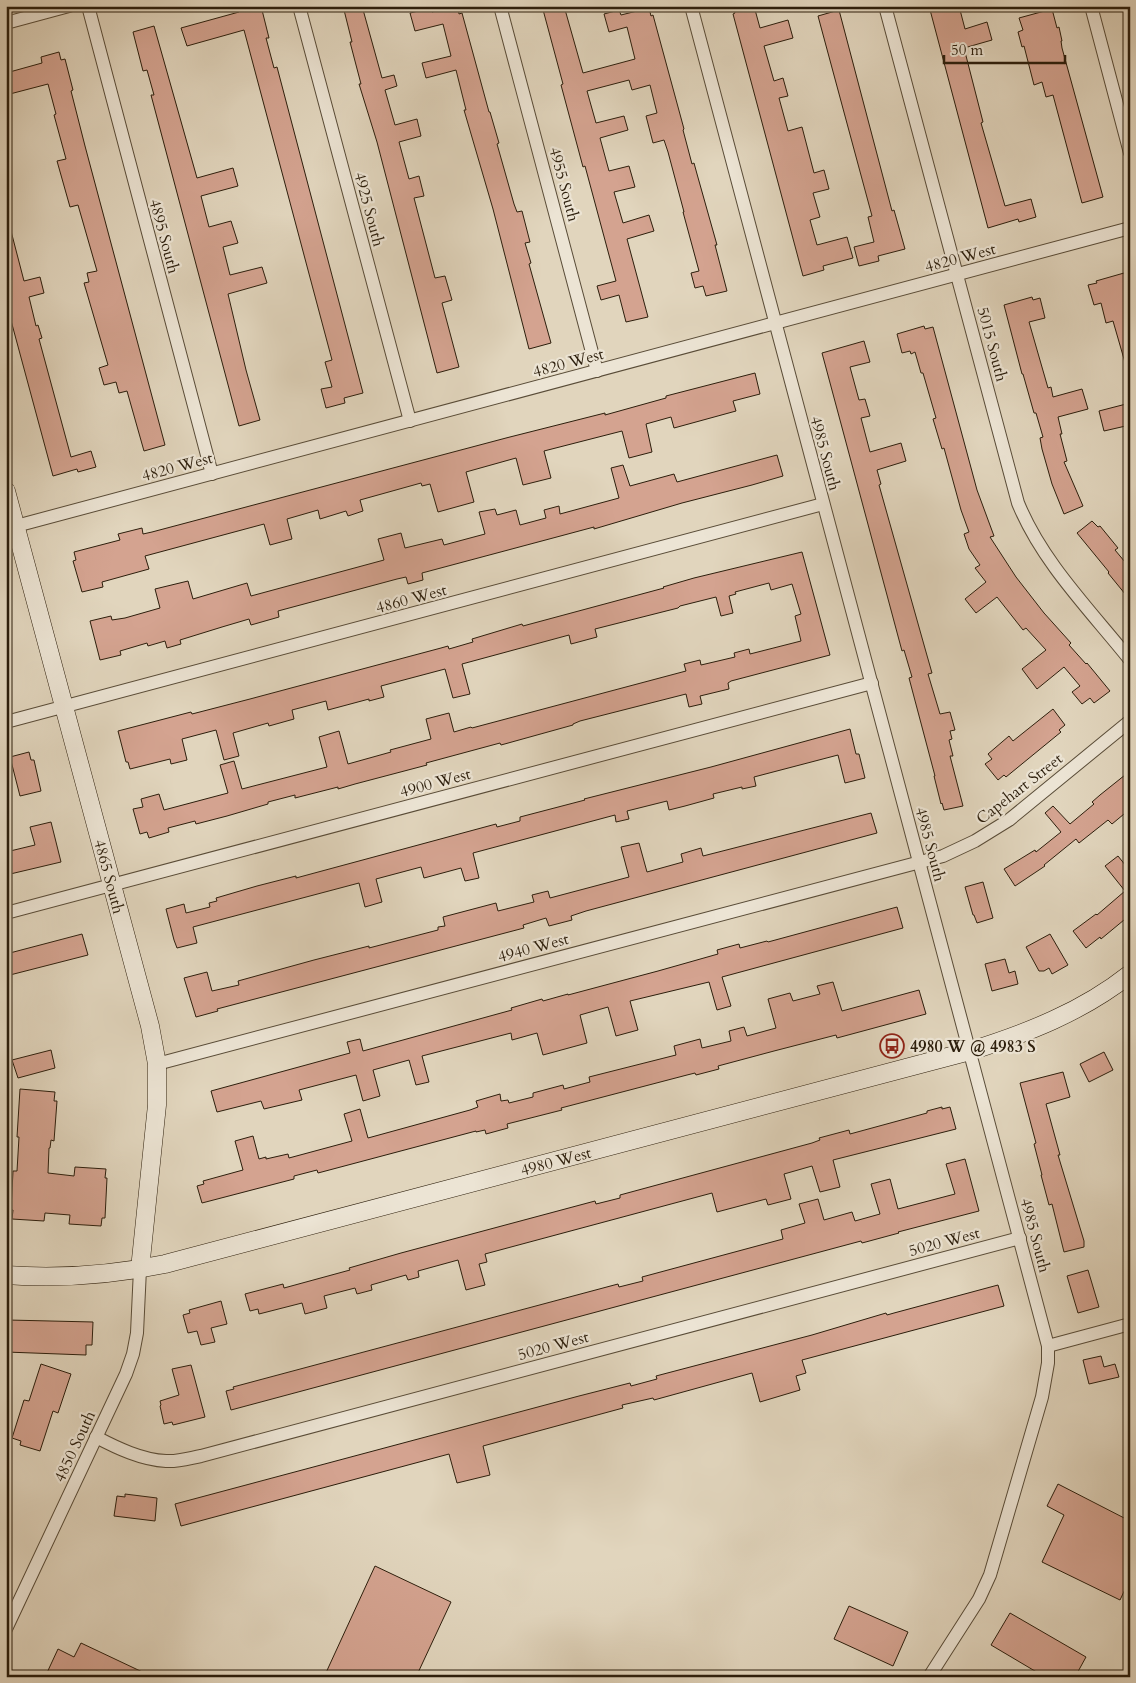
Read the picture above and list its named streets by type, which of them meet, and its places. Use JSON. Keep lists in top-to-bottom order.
{
  "streets": {
    "street": [
      "4955 South",
      "4925 South",
      "4895 South",
      "4820 West",
      "5015 South",
      "4985 South",
      "4860 West",
      "4900 West",
      "Capehart Street",
      "4865 South",
      "4940 West",
      "4980 West",
      "5020 West",
      "4850 South"
    ]
  },
  "crossings": [
    ["4955 South", "4820 West"],
    ["4925 South", "4820 West"],
    ["4895 South", "4820 West"],
    ["4820 West", "5015 South"],
    ["4820 West", "4985 South"],
    ["4820 West", "4865 South"],
    ["4985 South", "4860 West"],
    ["4985 South", "4900 West"],
    ["4985 South", "Capehart Street"],
    ["4985 South", "4940 West"],
    ["4985 South", "4980 West"],
    ["4985 South", "5020 West"],
    ["4860 West", "4865 South"],
    ["4900 West", "4865 South"],
    ["Capehart Street", "4940 West"],
    ["4865 South", "4940 West"],
    ["4865 South", "4980 West"],
    ["4865 South", "4850 South"],
    ["4980 West", "4850 South"],
    ["5020 West", "4850 South"]
  ],
  "places": {
    "bus stop": ["4980 W @ 4983 S"]
  },
  "scale_bar": "50 m"
}
